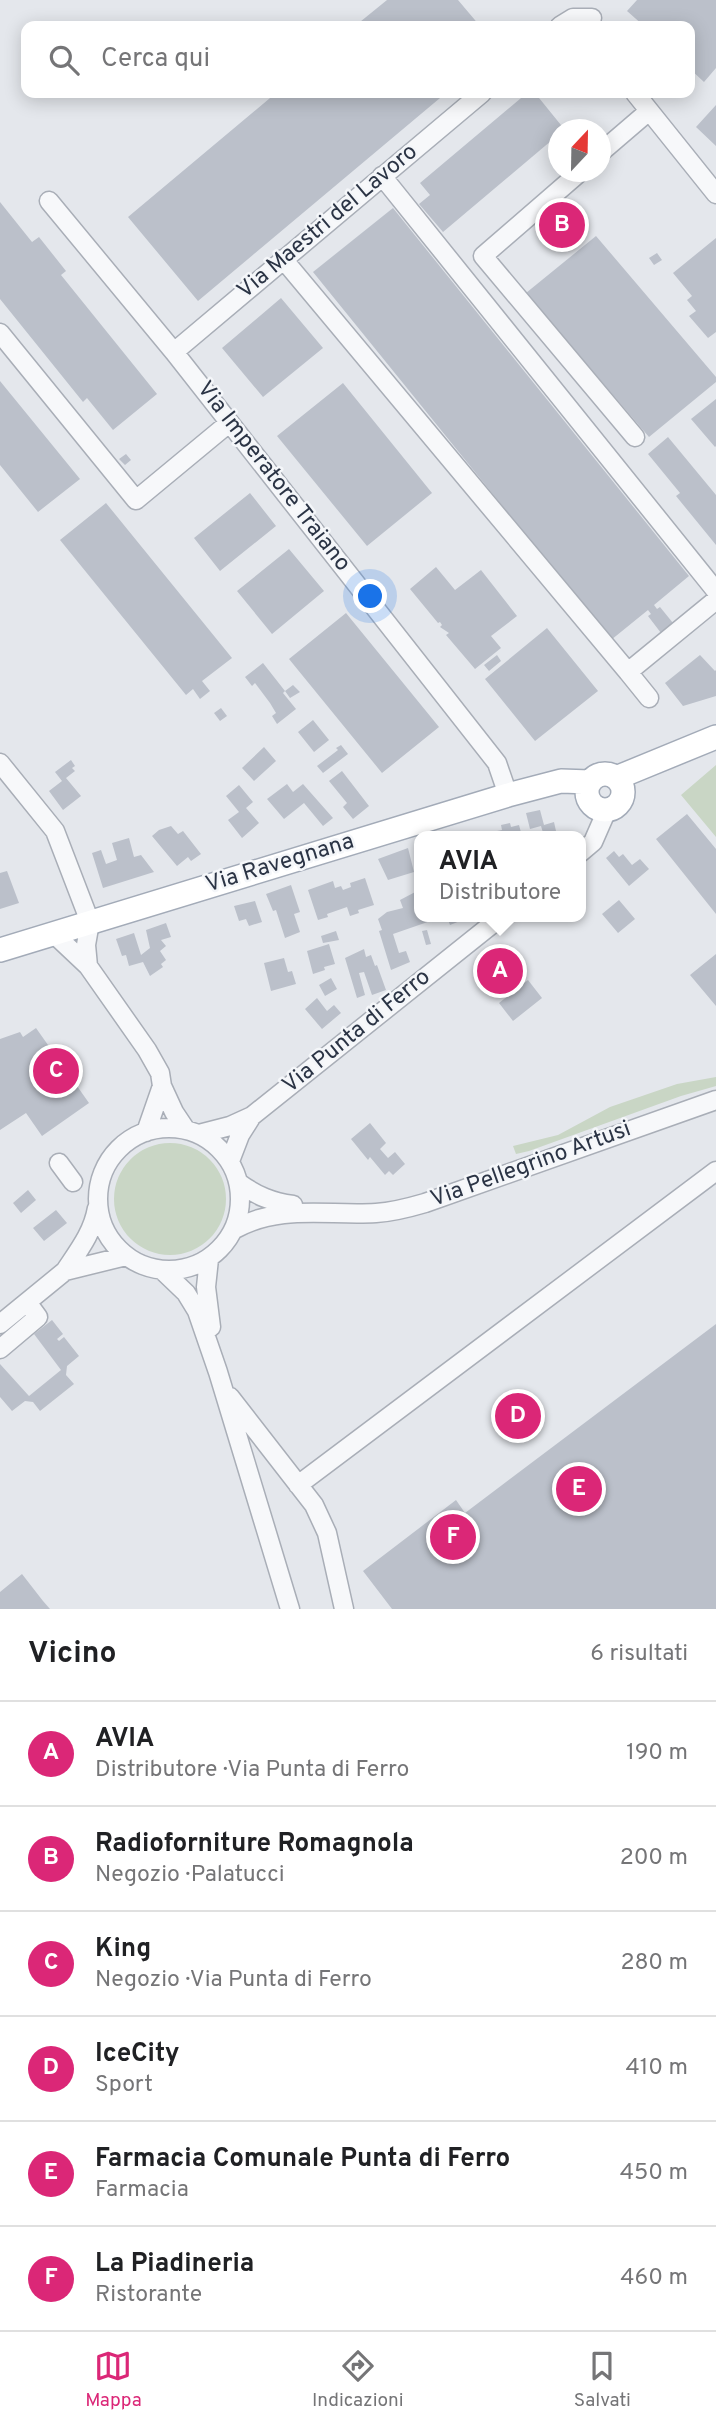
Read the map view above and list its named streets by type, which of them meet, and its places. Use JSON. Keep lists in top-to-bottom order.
{
  "streets": {
    "main road": ["Via Ravegnana"],
    "street": [
      "Via Maestri del Lavoro",
      "Via Imperatore Traiano",
      "Via Punta di Ferro",
      "Via Pellegrino Artusi"
    ]
  },
  "crossings": [
    ["Via Maestri del Lavoro", "Via Imperatore Traiano"],
    ["Via Imperatore Traiano", "Via Ravegnana"]
  ],
  "north": "top",
  "page": {
    "search": "Cerca qui",
    "pins": [
      "B",
      "A",
      "C",
      "D",
      "E",
      "F"
    ],
    "popup": ["AVIA", "Distributore"],
    "heading": ["Vicino", "6 risultati"],
    "list": [
      {
        "mark": "A",
        "name": "AVIA",
        "note": "Distributore · Via Punta di Ferro",
        "value": "190 m"
      },
      {
        "mark": "B",
        "name": "Radioforniture Romagnola",
        "note": "Negozio · Palatucci",
        "value": "200 m"
      },
      {
        "mark": "C",
        "name": "King",
        "note": "Negozio · Via Punta di Ferro",
        "value": "280 m"
      },
      {
        "mark": "D",
        "name": "IceCity",
        "note": "Sport",
        "value": "410 m"
      },
      {
        "mark": "E",
        "name": "Farmacia Comunale Punta di Ferro",
        "note": "Farmacia",
        "value": "450 m"
      },
      {
        "mark": "F",
        "name": "La Piadineria",
        "note": "Ristorante",
        "value": "460 m"
      }
    ],
    "nav": ["Mappa", "Indicazioni", "Salvati"]
  }
}
